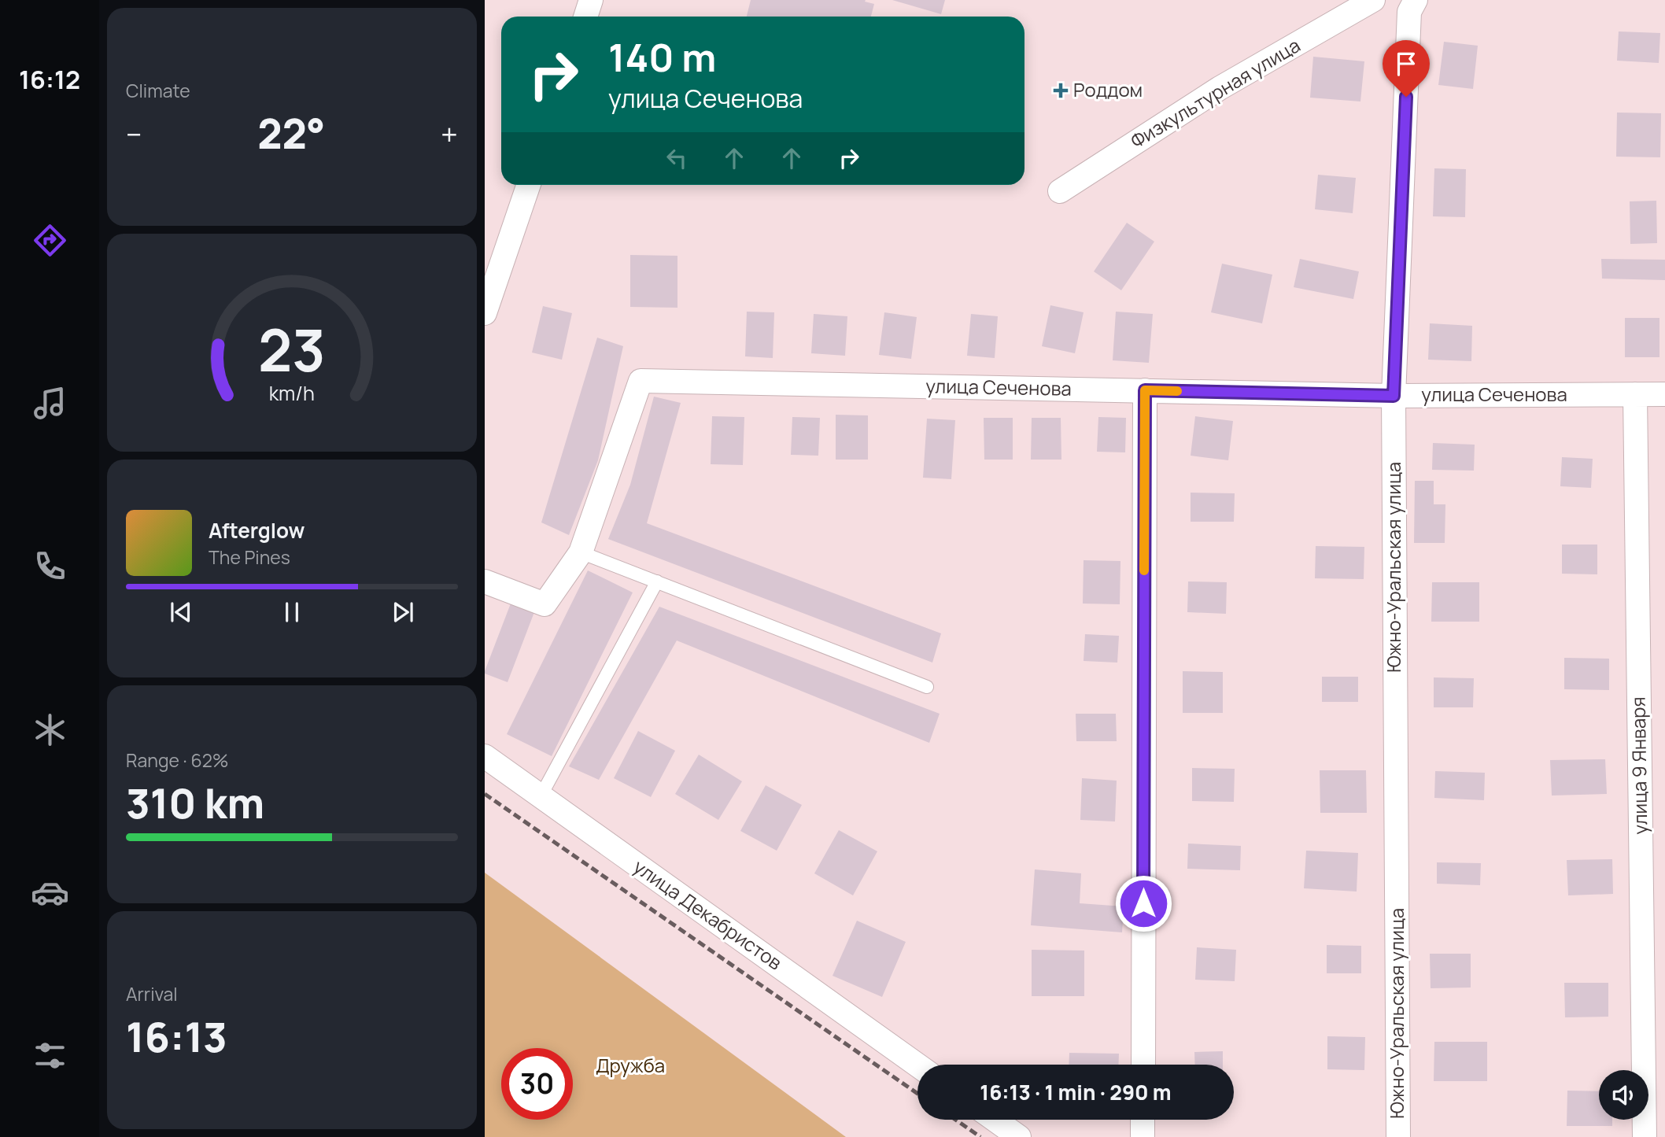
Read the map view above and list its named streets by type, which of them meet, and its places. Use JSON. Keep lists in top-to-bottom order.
{
  "streets": {
    "street": [
      "Физкультурная улица",
      "улица Сеченова",
      "Южно-Уральская улица",
      "улица 9 Января",
      "улица Декабристов"
    ]
  },
  "crossings": [
    ["улица Сеченова", "Южно-Уральская улица"],
    ["улица Сеченова", "улица 9 Января"]
  ],
  "parks": ["Дружба"],
  "places": {
    "health": ["Роддом"]
  },
  "page": {
    "tabs": "16:12",
    "tile": [
      "Climate",
      ["Range · 62%", "310 km"],
      ["Arrival", "16:13"]
    ],
    "turn": ["140 m", "улица Сеченова"],
    "heat": ["−", "22°", "+"],
    "song": ["Afterglow", "The Pines"],
    "limit": "30",
    "trip": "16:13 · 1 min · 290 m",
    "gauge": ["23", "km/h"]
  }
}
